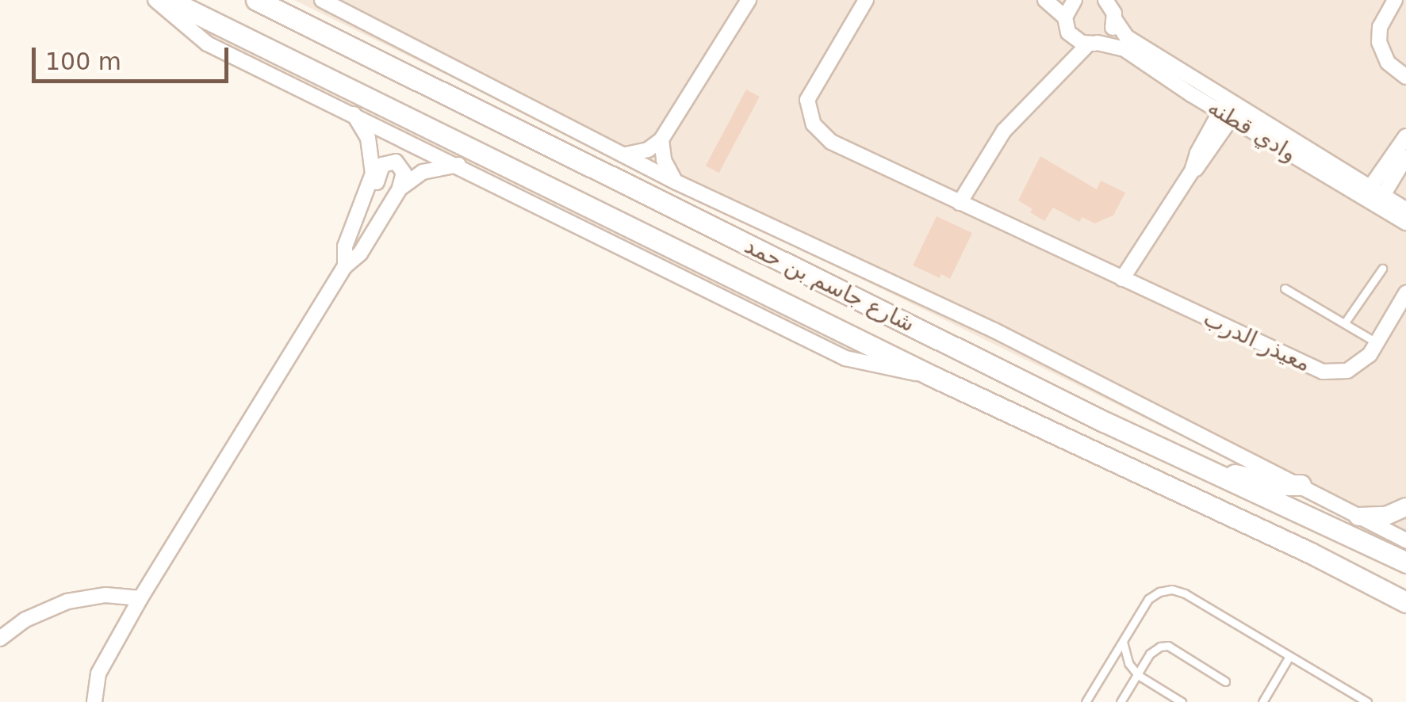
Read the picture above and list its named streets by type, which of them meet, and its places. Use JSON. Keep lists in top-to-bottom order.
{
  "streets": {
    "main road": ["شارع جاسم بن حمد"],
    "street": ["وادي قطنه", "معيذر الدرب"]
  },
  "scale_bar": "100 m"
}
